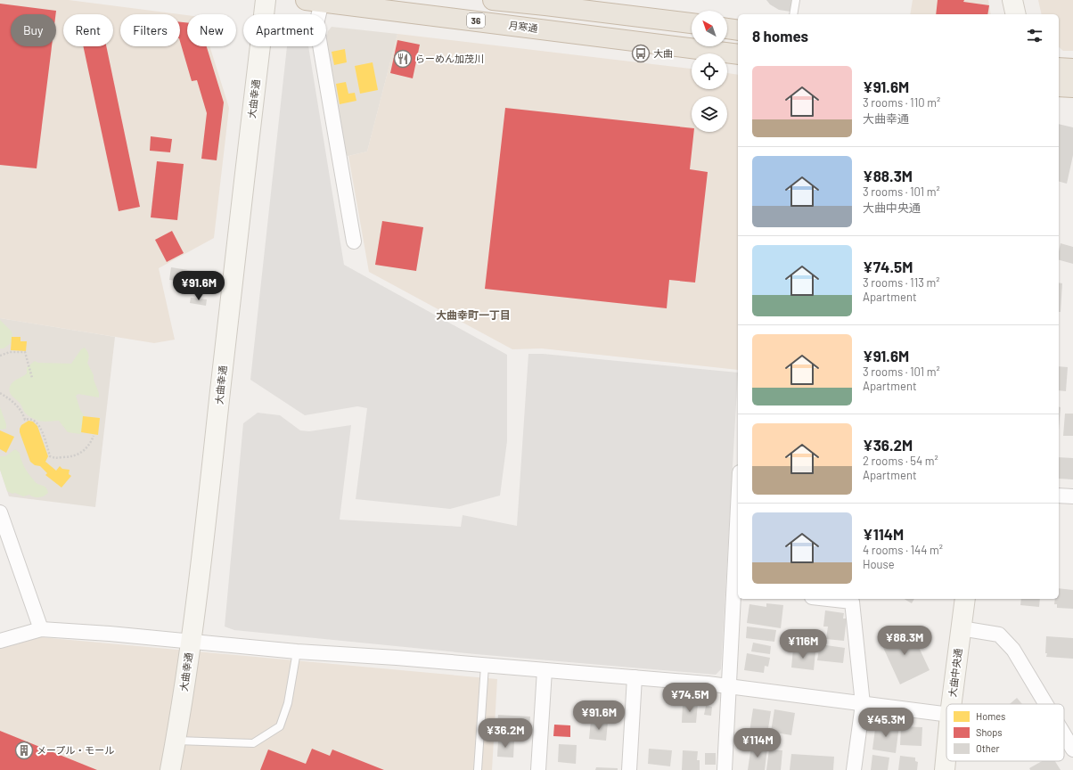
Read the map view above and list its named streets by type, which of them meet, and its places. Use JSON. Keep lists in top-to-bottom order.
{
  "streets": {
    "highway": ["36", "月寒通"],
    "street": ["大曲幸通", "大曲中央通"]
  },
  "districts": ["大曲幸町一丁目"],
  "places": {
    "bus stop": ["大曲"],
    "restaurant": ["らーめん加茂川"],
    "building": ["メープル・モール"]
  },
  "legend": ["Homes", "Shops", "Other"],
  "north": "top left",
  "page": {
    "chip": [
      "Buy",
      "Rent",
      "Filters",
      "New",
      "Apartment"
    ],
    "heading": "8 homes",
    "list": [
      {
        "name": "¥91.6M",
        "note": "3 rooms · 110 m² · 大曲幸通"
      },
      {
        "name": "¥88.3M",
        "note": "3 rooms · 101 m² · 大曲中央通"
      },
      {
        "name": "¥74.5M",
        "note": "3 rooms · 113 m² · Apartment"
      },
      {
        "name": "¥91.6M",
        "note": "3 rooms · 101 m² · Apartment"
      },
      {
        "name": "¥36.2M",
        "note": "2 rooms · 54 m² · Apartment"
      },
      {
        "name": "¥114M",
        "note": "4 rooms · 144 m² · House"
      }
    ],
    "price": [
      "¥91.6M",
      "¥88.3M",
      "¥116M",
      "¥74.5M",
      "¥91.6M",
      "¥45.3M",
      "¥36.2M",
      "¥114M"
    ]
  }
}
